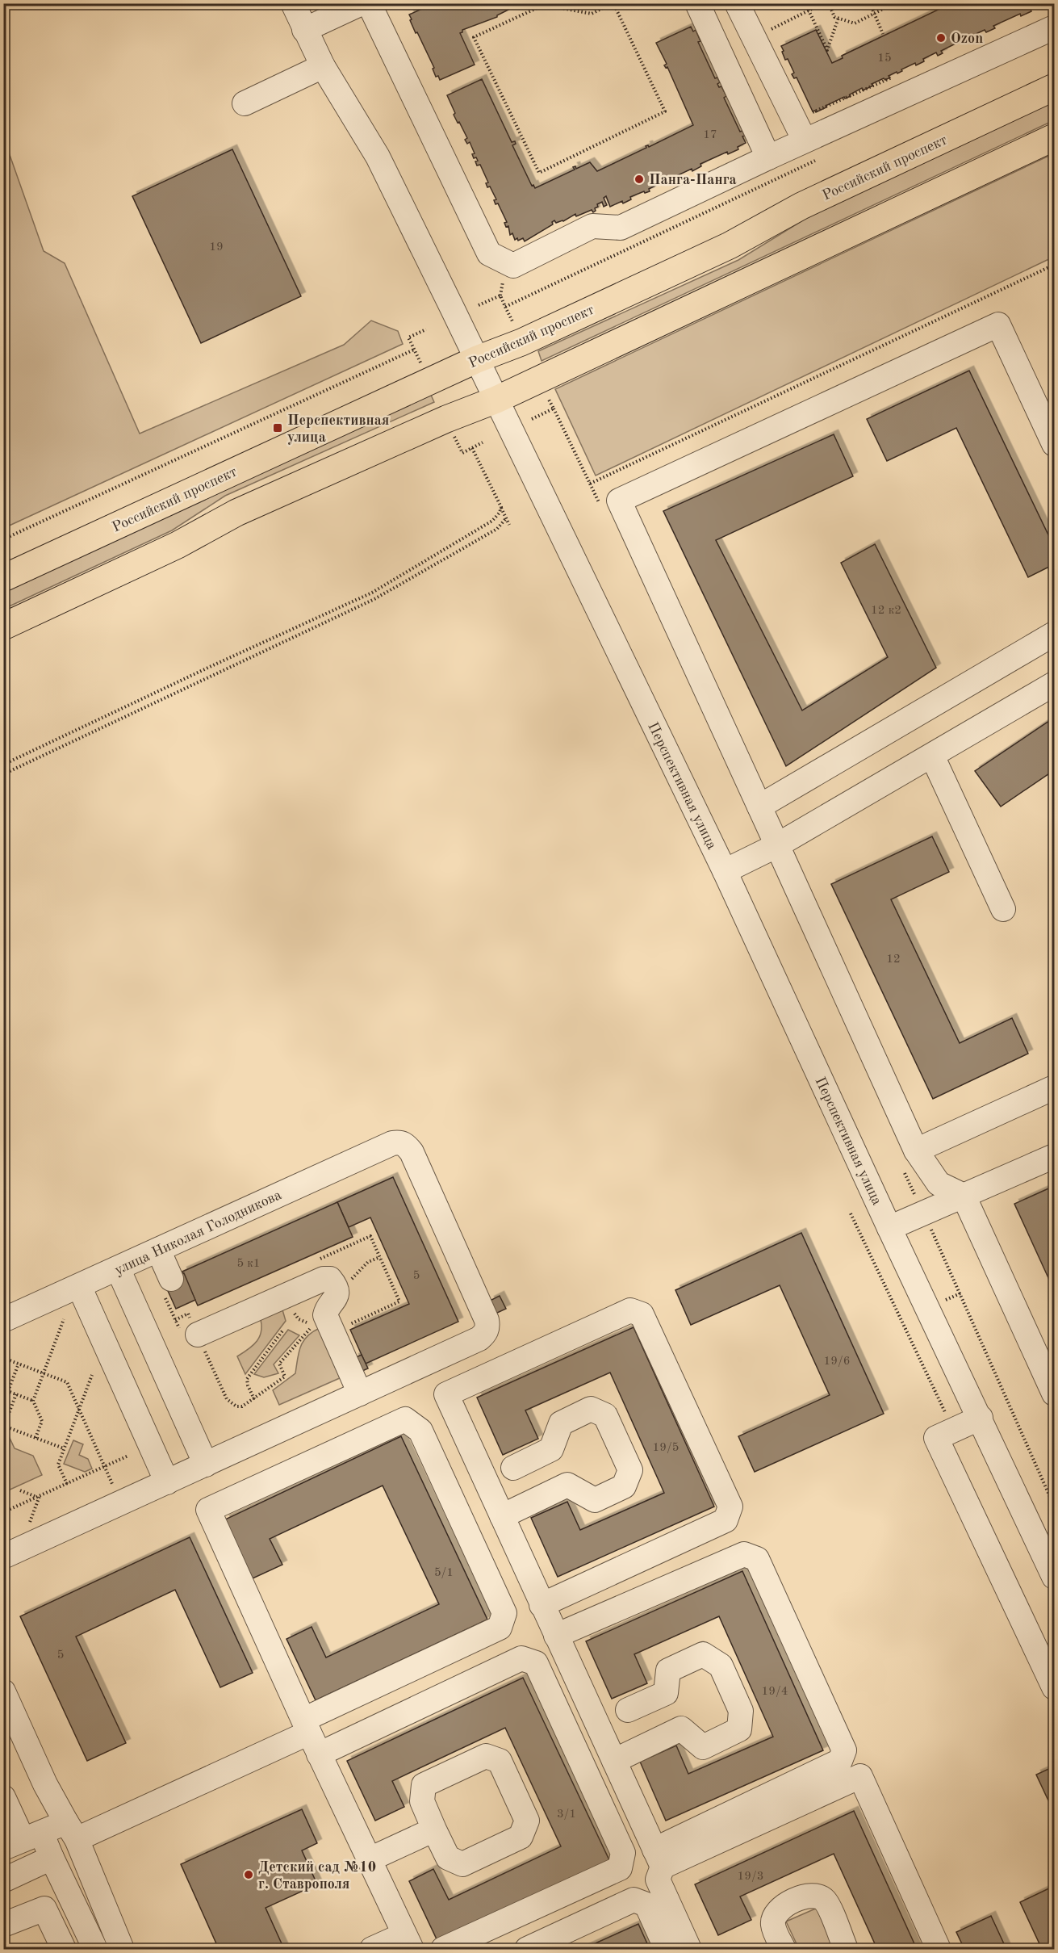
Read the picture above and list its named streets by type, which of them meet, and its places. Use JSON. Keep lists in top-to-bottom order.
{
  "streets": {
    "main road": ["Российский проспект"],
    "street": ["Перспективная улица", "улица Николая Голодникова"]
  },
  "crossings": [
    ["Российский проспект", "Перспективная улица"]
  ],
  "places": {
    "other": ["Ozon", "Панга-Панга", "Детский сад №10 г. Ставрополя"],
    "transit": ["Перспективная улица"]
  },
  "house_numbers": [
    "15",
    "17",
    "19",
    "12 к2",
    "12",
    "5 к1",
    "5",
    "19/6",
    "19/5",
    "5/1",
    "5",
    "19/4",
    "3/1",
    "19/3"
  ]
}
